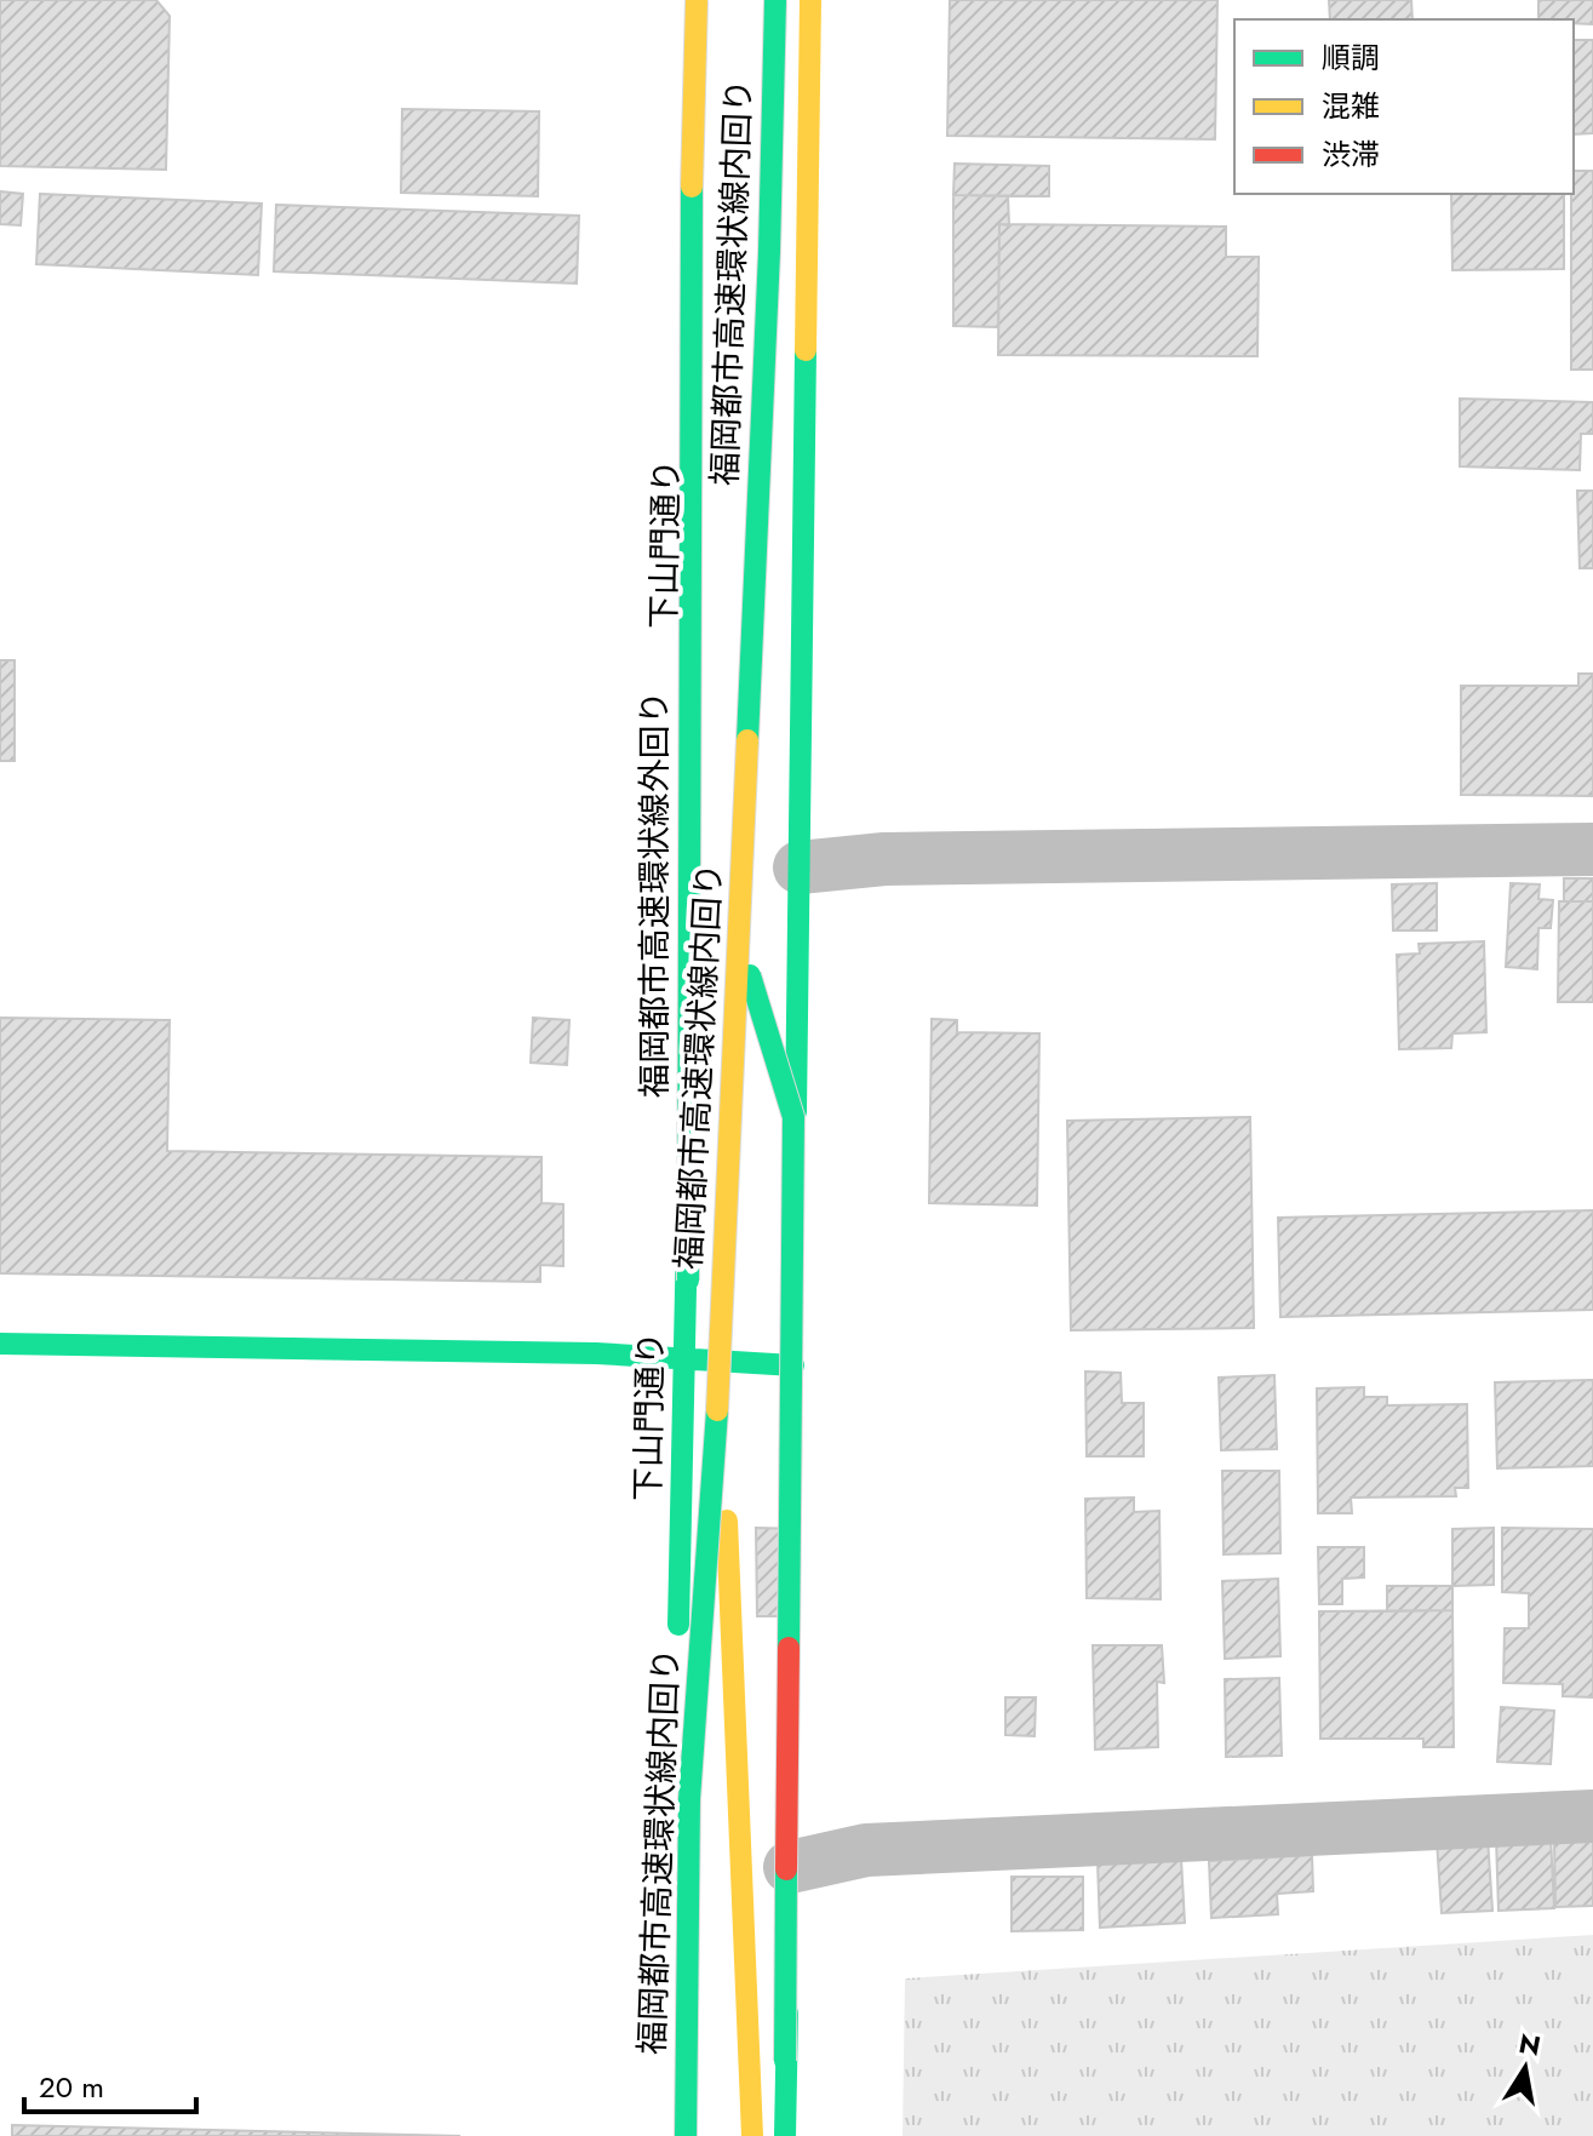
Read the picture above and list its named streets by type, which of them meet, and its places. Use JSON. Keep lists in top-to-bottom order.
{
  "streets": {
    "main road": ["福岡都市高速環状線内回り", "下山門通り", "福岡都市高速環状線外回り"]
  },
  "crossings": [
    ["下山門通り", "福岡都市高速環状線外回り"]
  ],
  "legend": ["順調", "混雑", "渋滞"],
  "scale_bar": "20 m",
  "north": "top"
}
